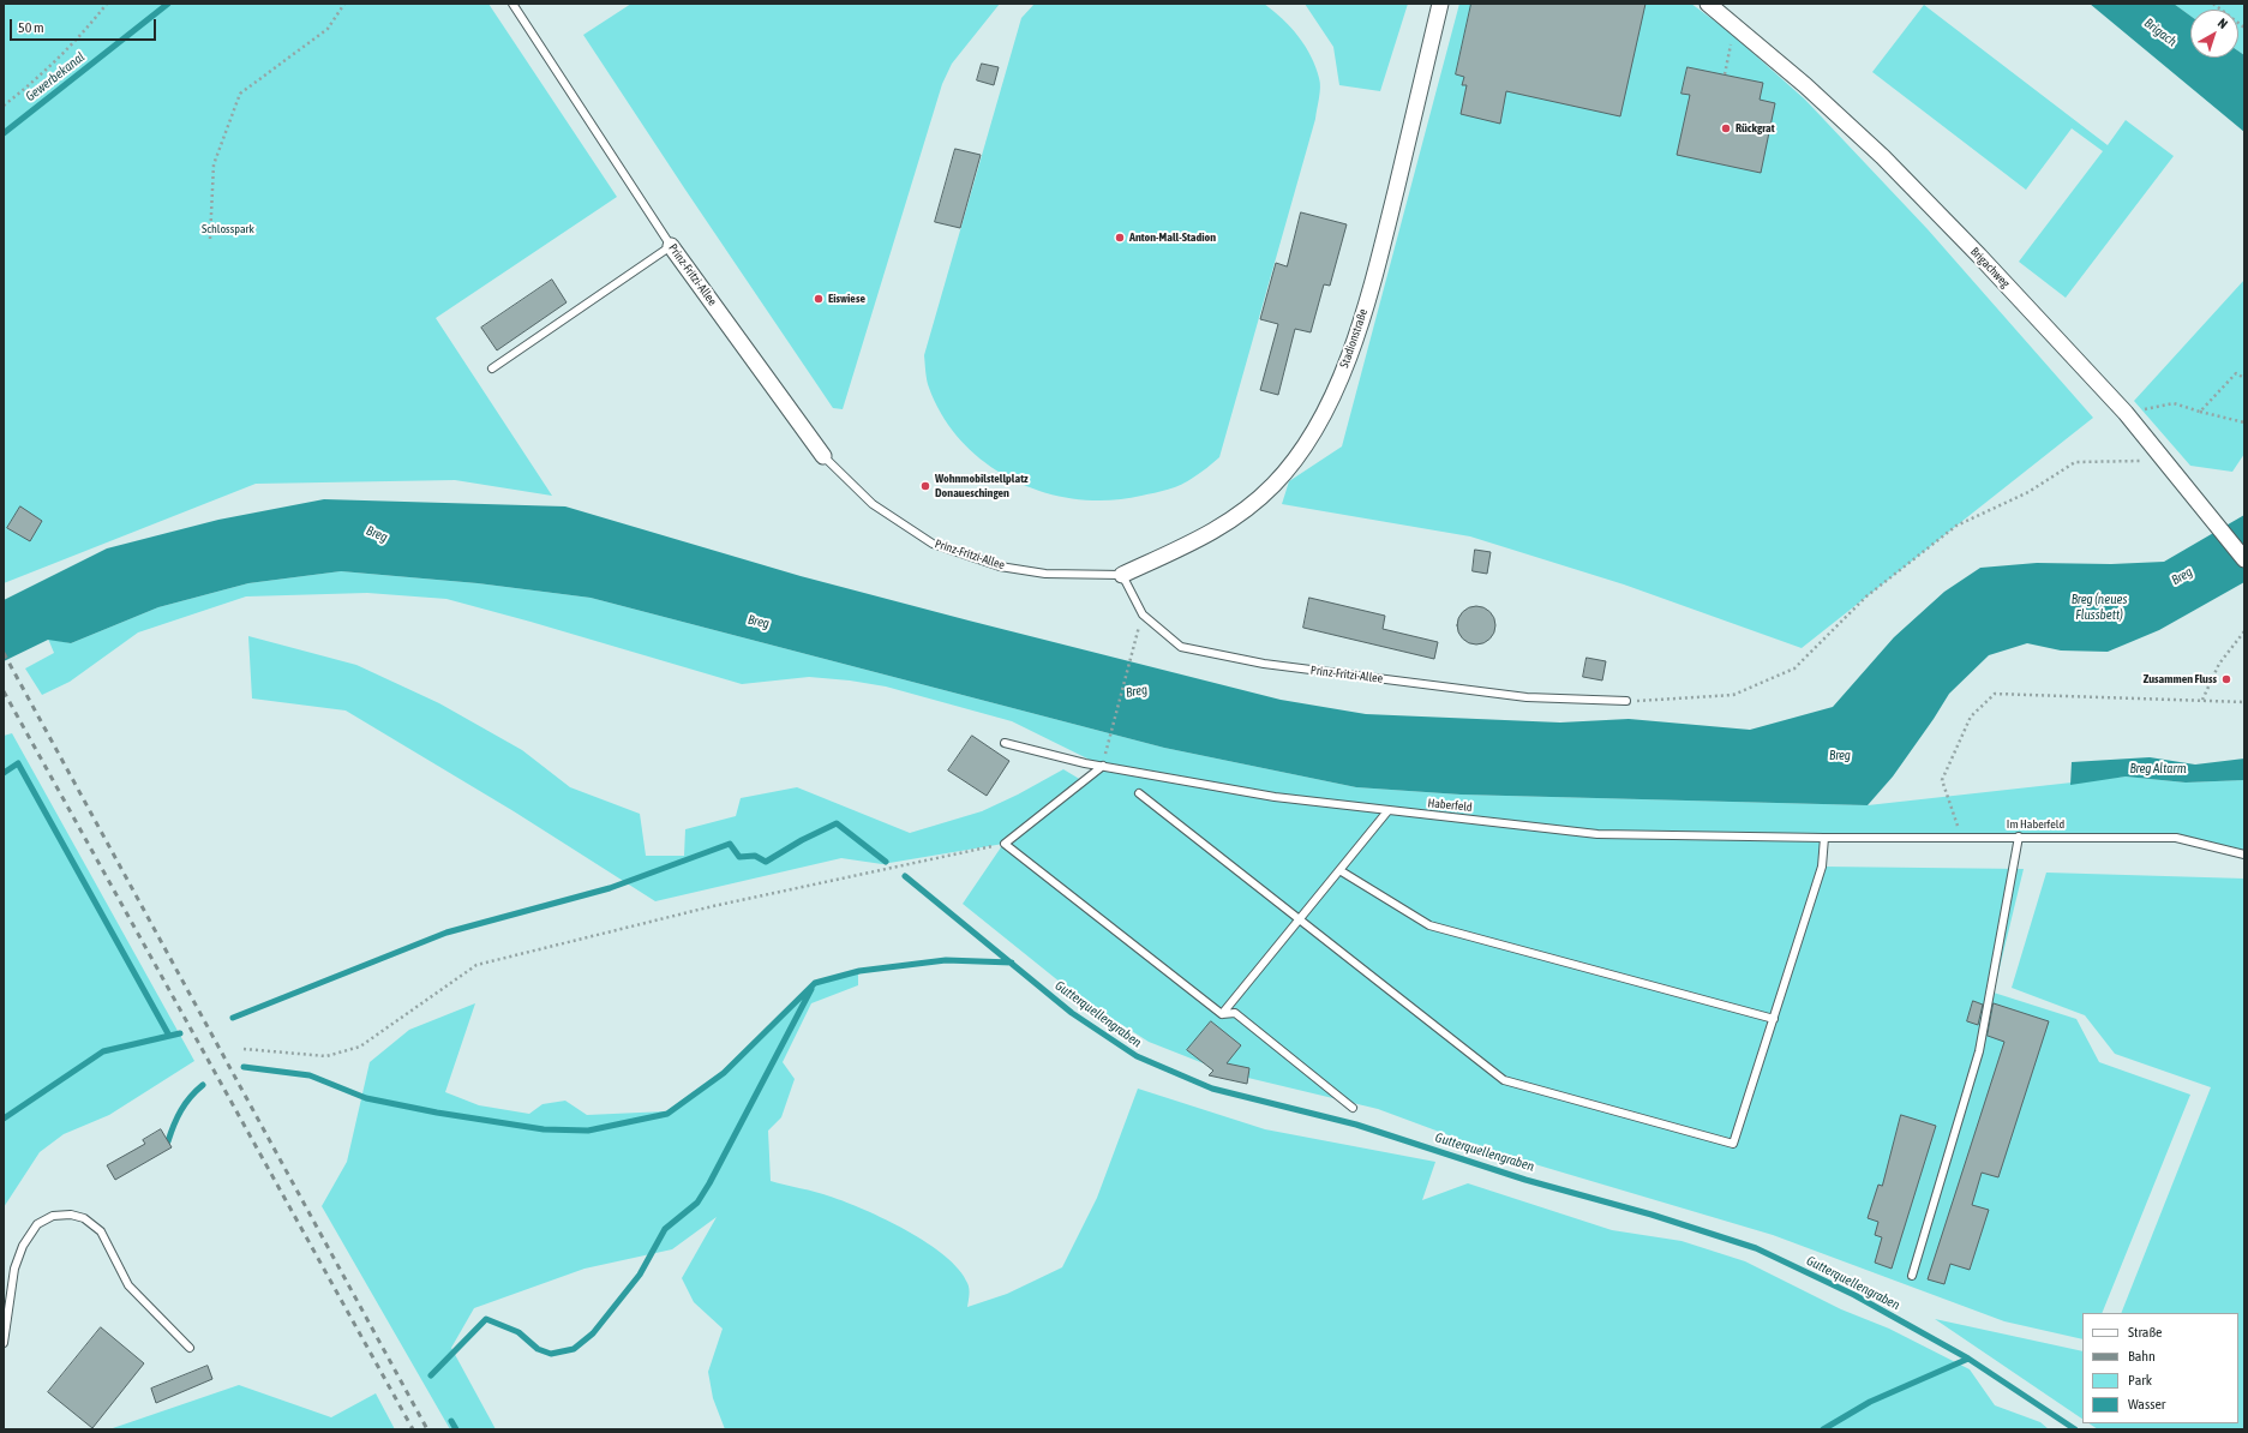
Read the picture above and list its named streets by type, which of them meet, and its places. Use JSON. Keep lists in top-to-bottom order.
{
  "streets": {
    "street": ["Brigachweg", "Prinz-Fritzi-Allee", "Stadionstraße"],
    "lane": ["Haberfeld", "Im Haberfeld"]
  },
  "crossings": [
    ["Prinz-Fritzi-Allee", "Stadionstraße"],
    ["Haberfeld", "Im Haberfeld"]
  ],
  "water": [
    "Brigach",
    "Gewerbekanal",
    "Breg",
    "Breg (neues Flussbett)",
    "Breg Altarm",
    "Gutterquellengraben"
  ],
  "parks": ["Schlosspark"],
  "places": [
    "Rückgrat",
    "Anton-Mall-Stadion",
    "Eiswiese",
    "Wohnmobilstellplatz Donaueschingen",
    "Zusammen Fluss"
  ],
  "legend": [
    "Straße",
    "Bahn",
    "Park",
    "Wasser"
  ],
  "scale_bar": "50 m",
  "north": "top right"
}
